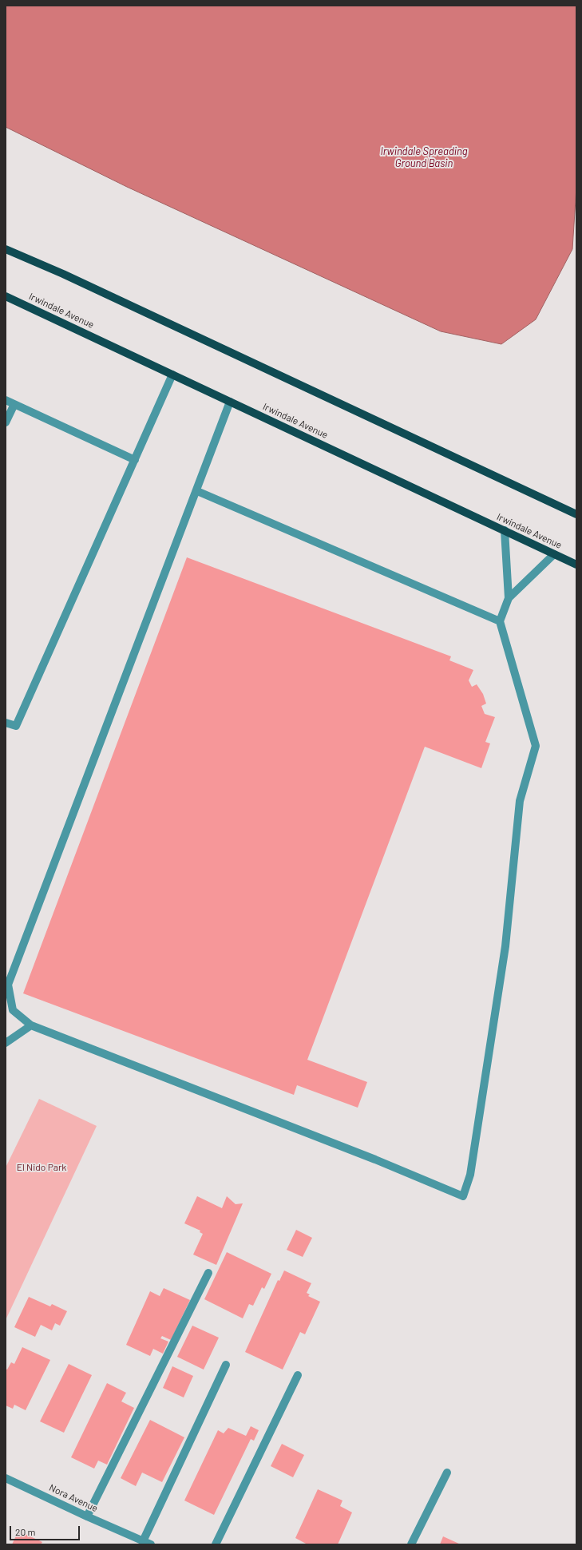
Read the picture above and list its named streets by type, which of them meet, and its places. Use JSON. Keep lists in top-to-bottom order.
{
  "streets": {
    "main road": ["Irwindale Avenue"],
    "street": ["Nora Avenue"]
  },
  "water": ["Irwindale Spreading Ground Basin"],
  "parks": ["El Nido Park"],
  "scale_bar": "20 m"
}
